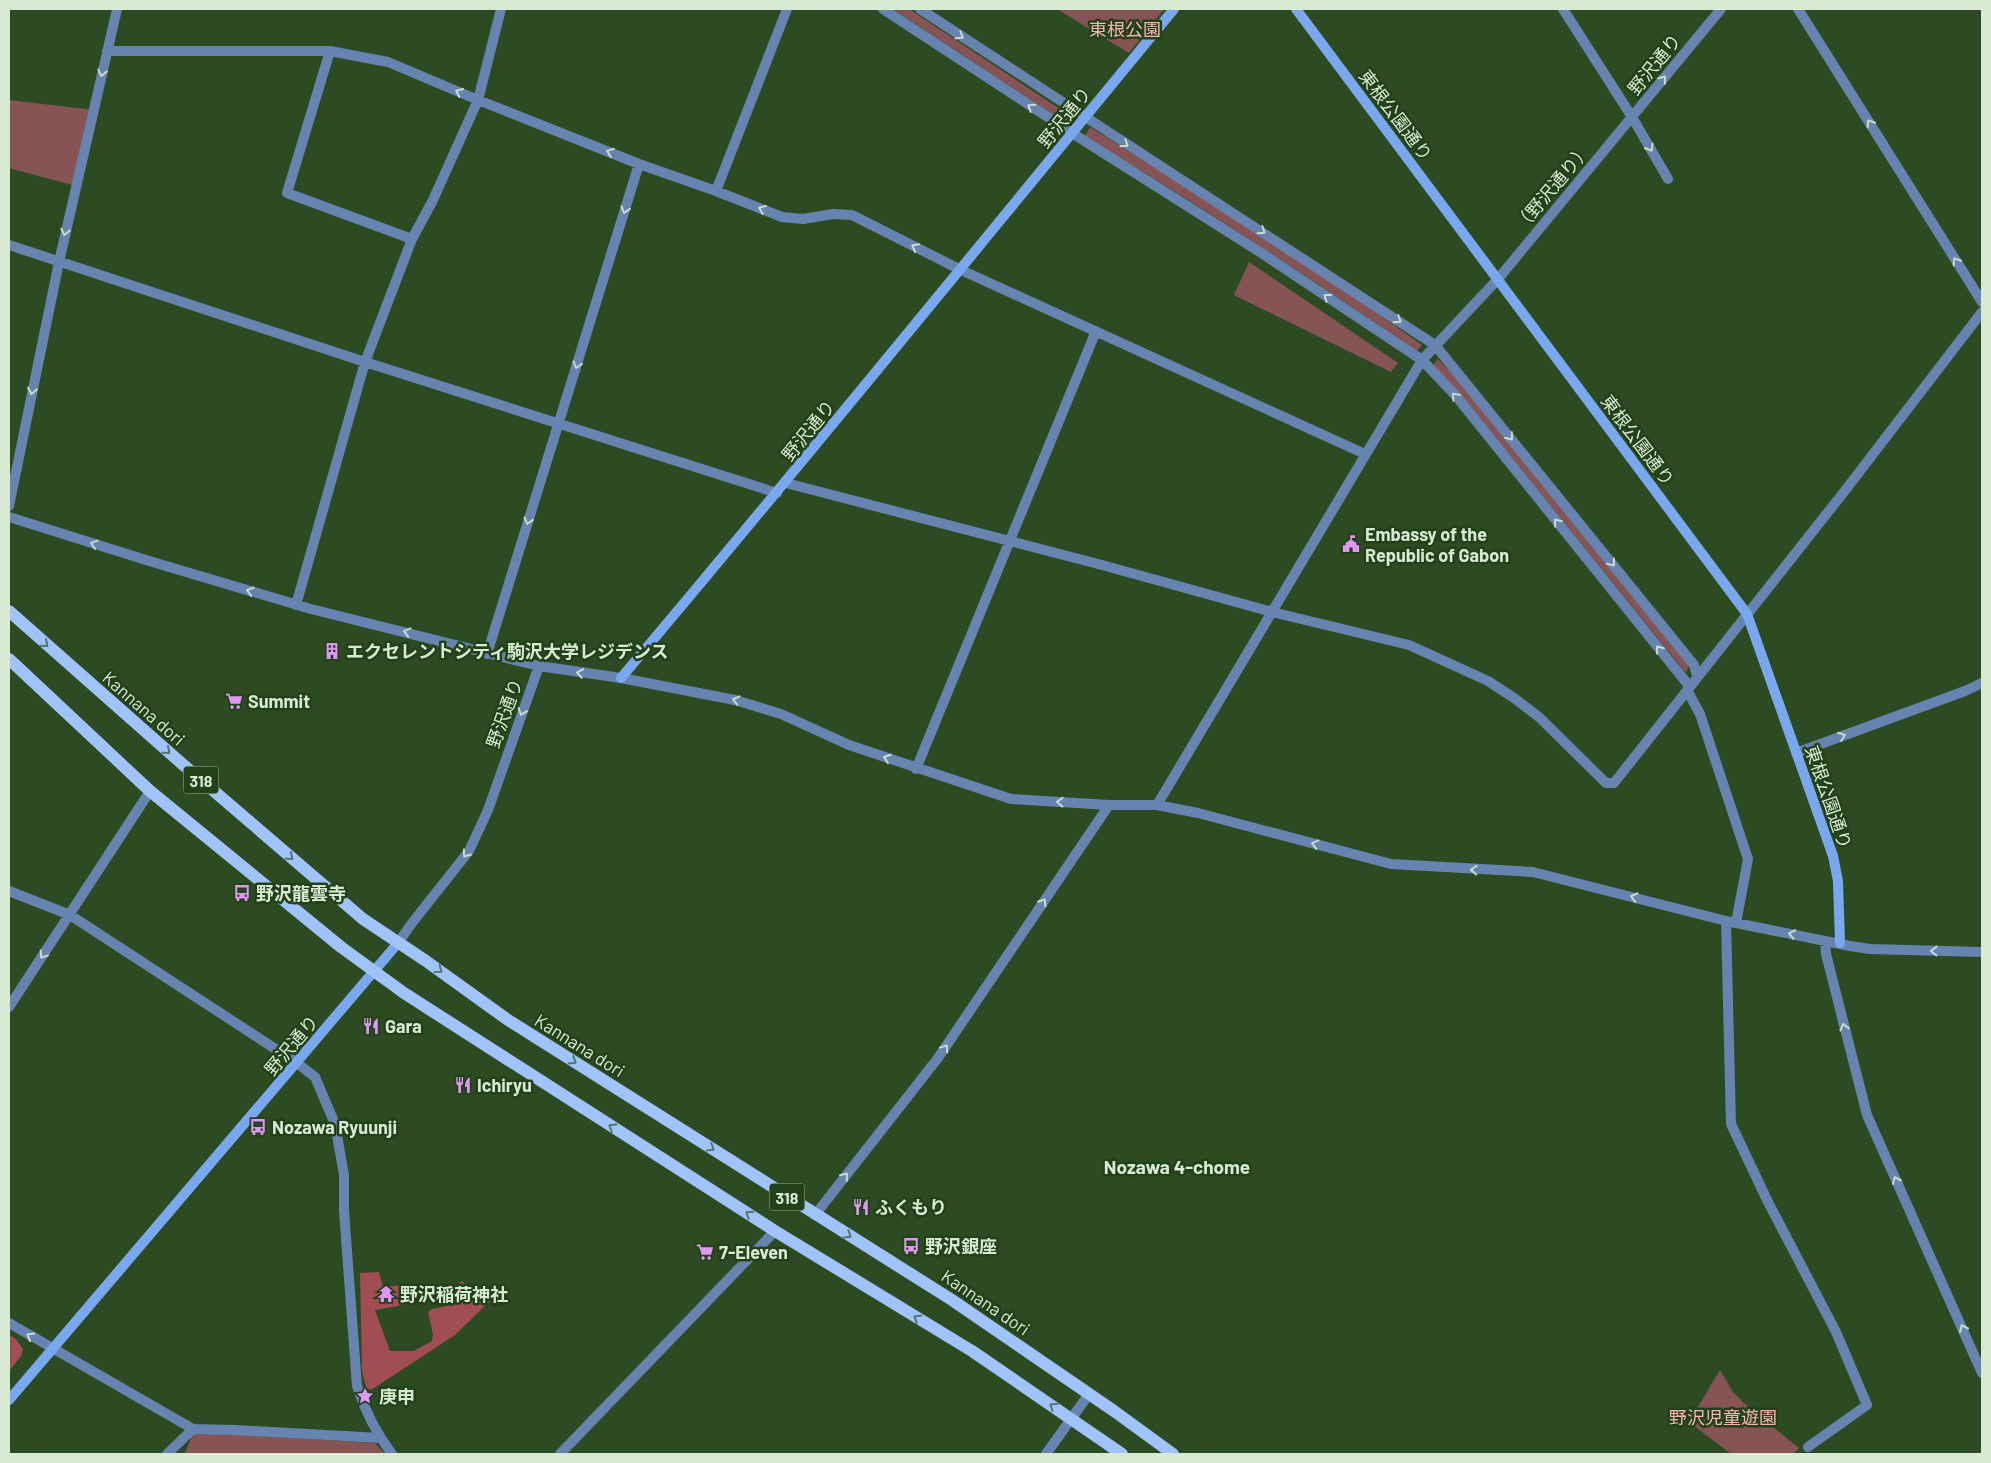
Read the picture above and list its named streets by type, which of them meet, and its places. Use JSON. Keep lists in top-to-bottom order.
{
  "streets": {
    "main road": ["Kannana dori", "318"],
    "street": ["野沢通り", "東根公園通り", "（野沢通り）"]
  },
  "crossings": [
    ["野沢通り", "（野沢通り）"],
    ["野沢通り", "Kannana dori"],
    ["野沢通り", "318"],
    ["東根公園通り", "（野沢通り）"]
  ],
  "districts": ["Nozawa 4-chome"],
  "parks": ["東根公園", "野沢児童遊園"],
  "places": {
    "public building": ["Embassy of the Republic of Gabon"],
    "building": ["エクセレントシティ駒沢大学レジデンス"],
    "supermarket": ["Summit", "7-Eleven"],
    "bus stop": ["野沢龍雲寺", "Nozawa Ryuunji", "野沢銀座"],
    "restaurant": ["Gara", "Ichiryu", "ふくもり"],
    "temple": ["野沢稲荷神社"],
    "place": ["庚申"]
  }
}
